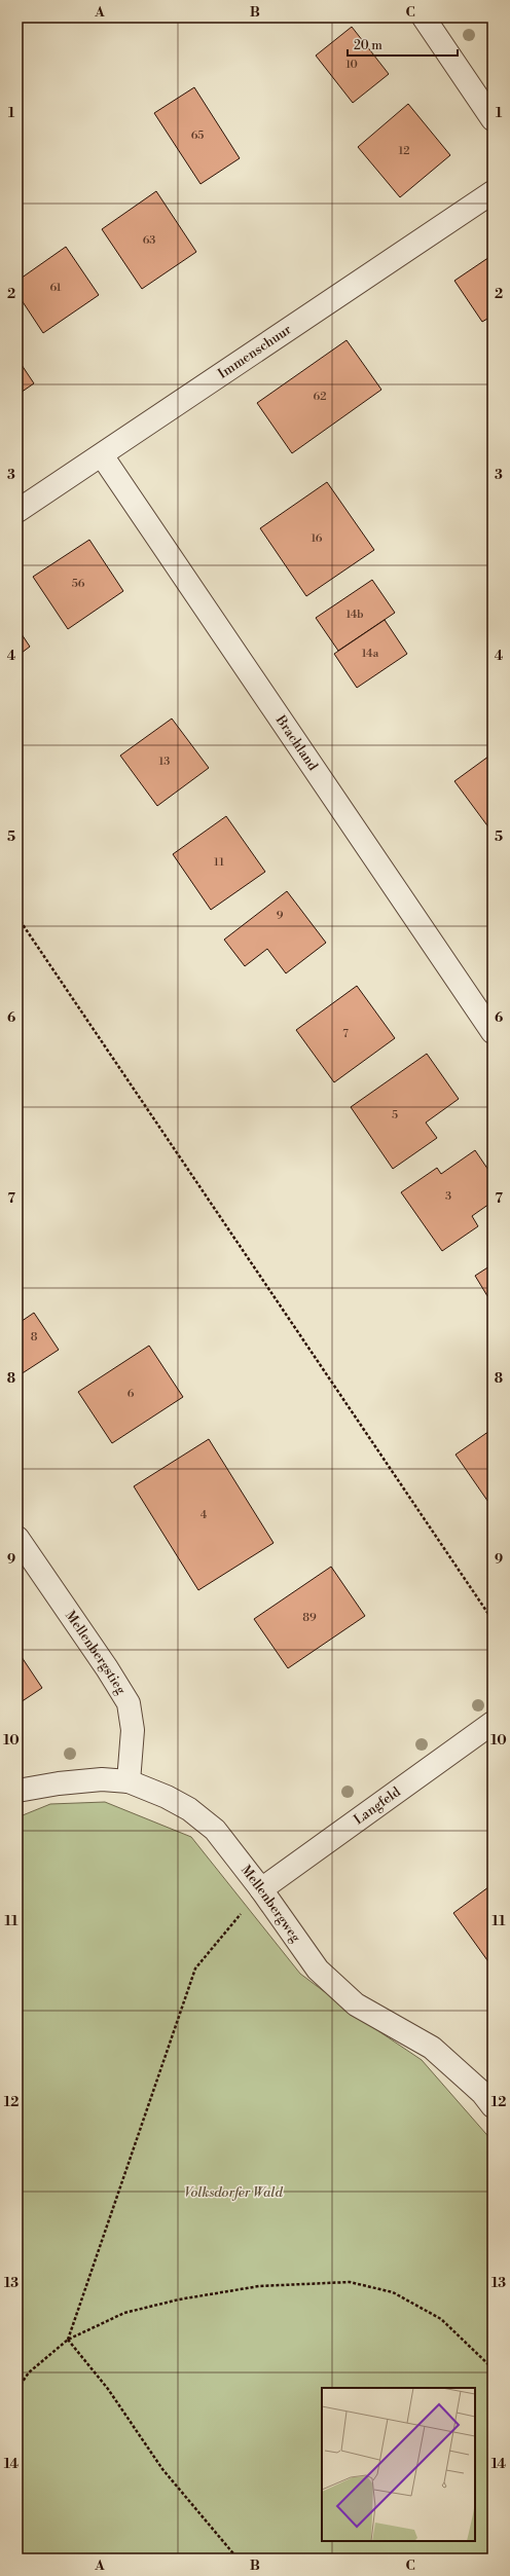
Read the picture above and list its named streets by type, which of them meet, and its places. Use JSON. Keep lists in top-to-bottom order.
{
  "streets": {
    "street": [
      "Immenschuur",
      "Brachland",
      "Mellenbergstieg",
      "Langfeld",
      "Mellenbergweg"
    ]
  },
  "crossings": [
    ["Immenschuur", "Brachland"],
    ["Mellenbergstieg", "Mellenbergweg"],
    ["Langfeld", "Mellenbergweg"]
  ],
  "parks": ["Volksdorfer Wald"],
  "house_numbers": [
    "10",
    "65",
    "12",
    "63",
    "61",
    "62",
    "16",
    "56",
    "14b",
    "14a",
    "13",
    "11",
    "9",
    "7",
    "5",
    "3",
    "8",
    "6",
    "4",
    "89"
  ],
  "scale_bar": "20 m",
  "grid": {
    "columns": ["A", "B", "C"],
    "rows": [
      "1",
      "2",
      "3",
      "4",
      "5",
      "6",
      "7",
      "8",
      "9",
      "10",
      "11",
      "12",
      "13",
      "14"
    ]
  }
}
